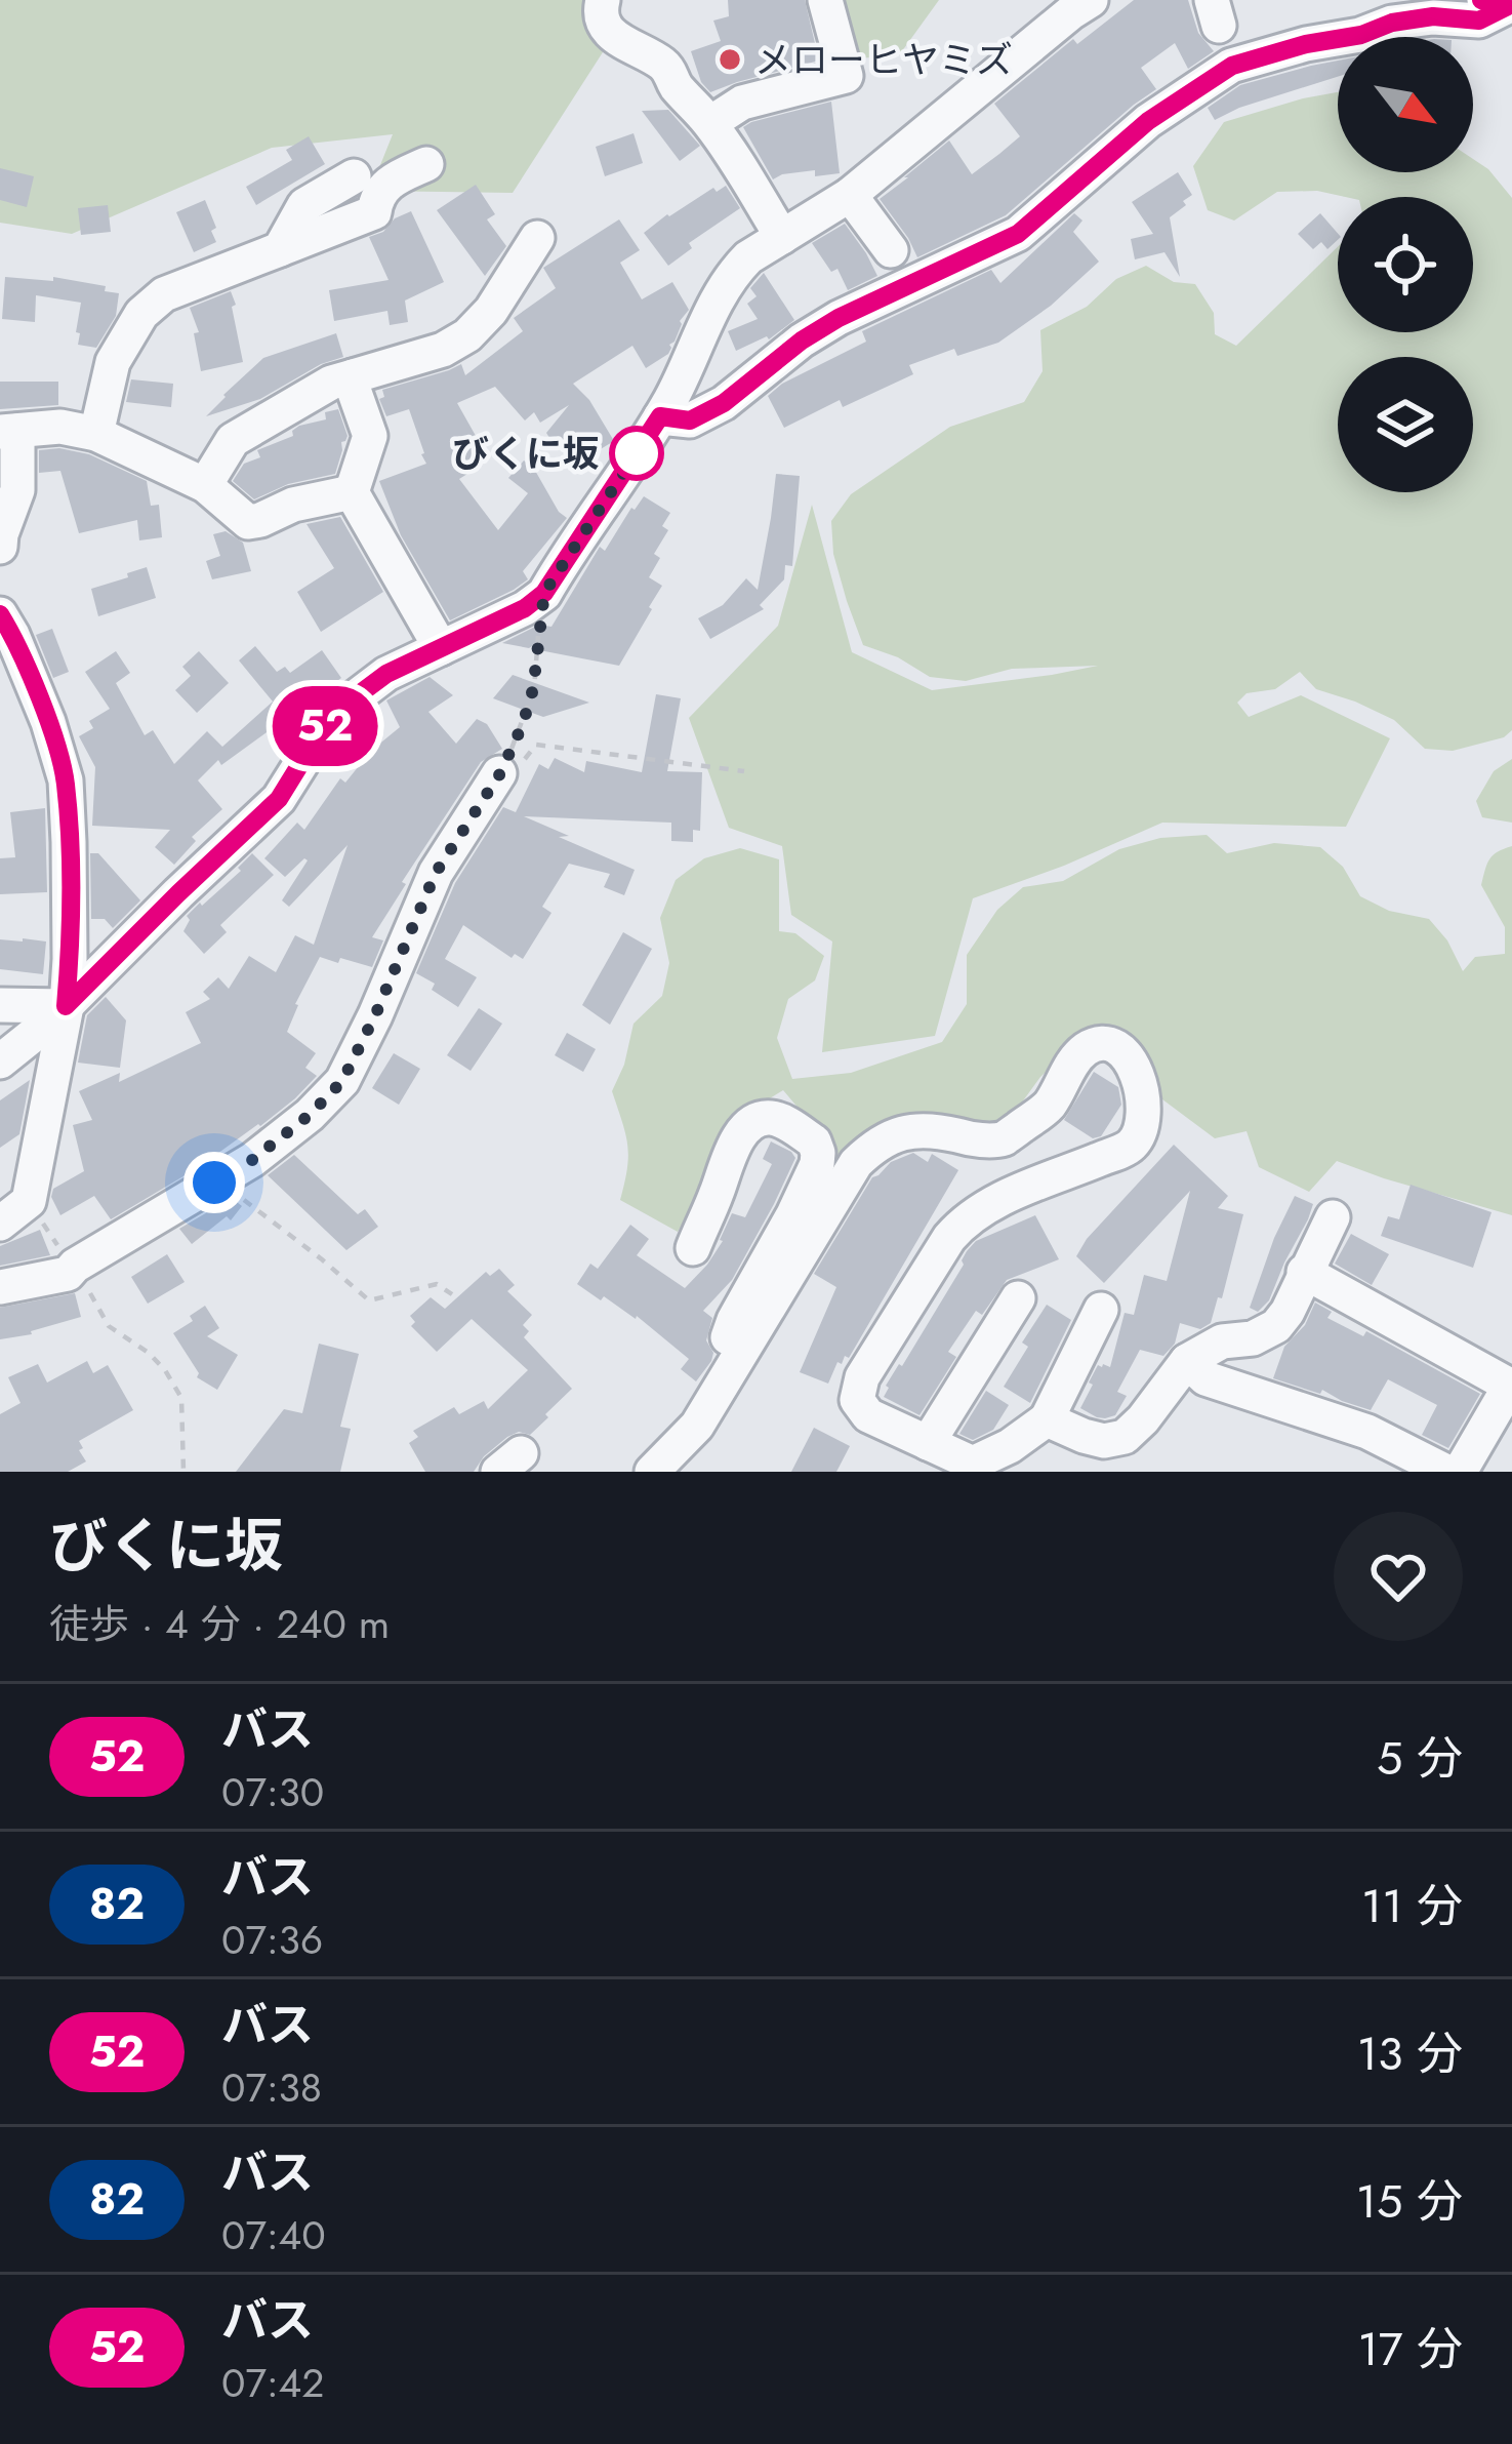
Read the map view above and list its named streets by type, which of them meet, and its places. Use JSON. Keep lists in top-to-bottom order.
{
  "places": ["メローヒヤミズ", "びくに坂"],
  "lines": ["bus line 52"],
  "north": "bottom right",
  "page": {
    "on_map": "52",
    "heading": ["びくに坂", "徒歩 · 4 分 · 240 m"],
    "list": [
      {
        "mark": "52",
        "name": "バス",
        "note": "07:30",
        "value": "5 分"
      },
      {
        "mark": "82",
        "name": "バス",
        "note": "07:36",
        "value": "11 分"
      },
      {
        "mark": "52",
        "name": "バス",
        "note": "07:38",
        "value": "13 分"
      },
      {
        "mark": "82",
        "name": "バス",
        "note": "07:40",
        "value": "15 分"
      },
      {
        "mark": "52",
        "name": "バス",
        "note": "07:42",
        "value": "17 分"
      }
    ]
  }
}
